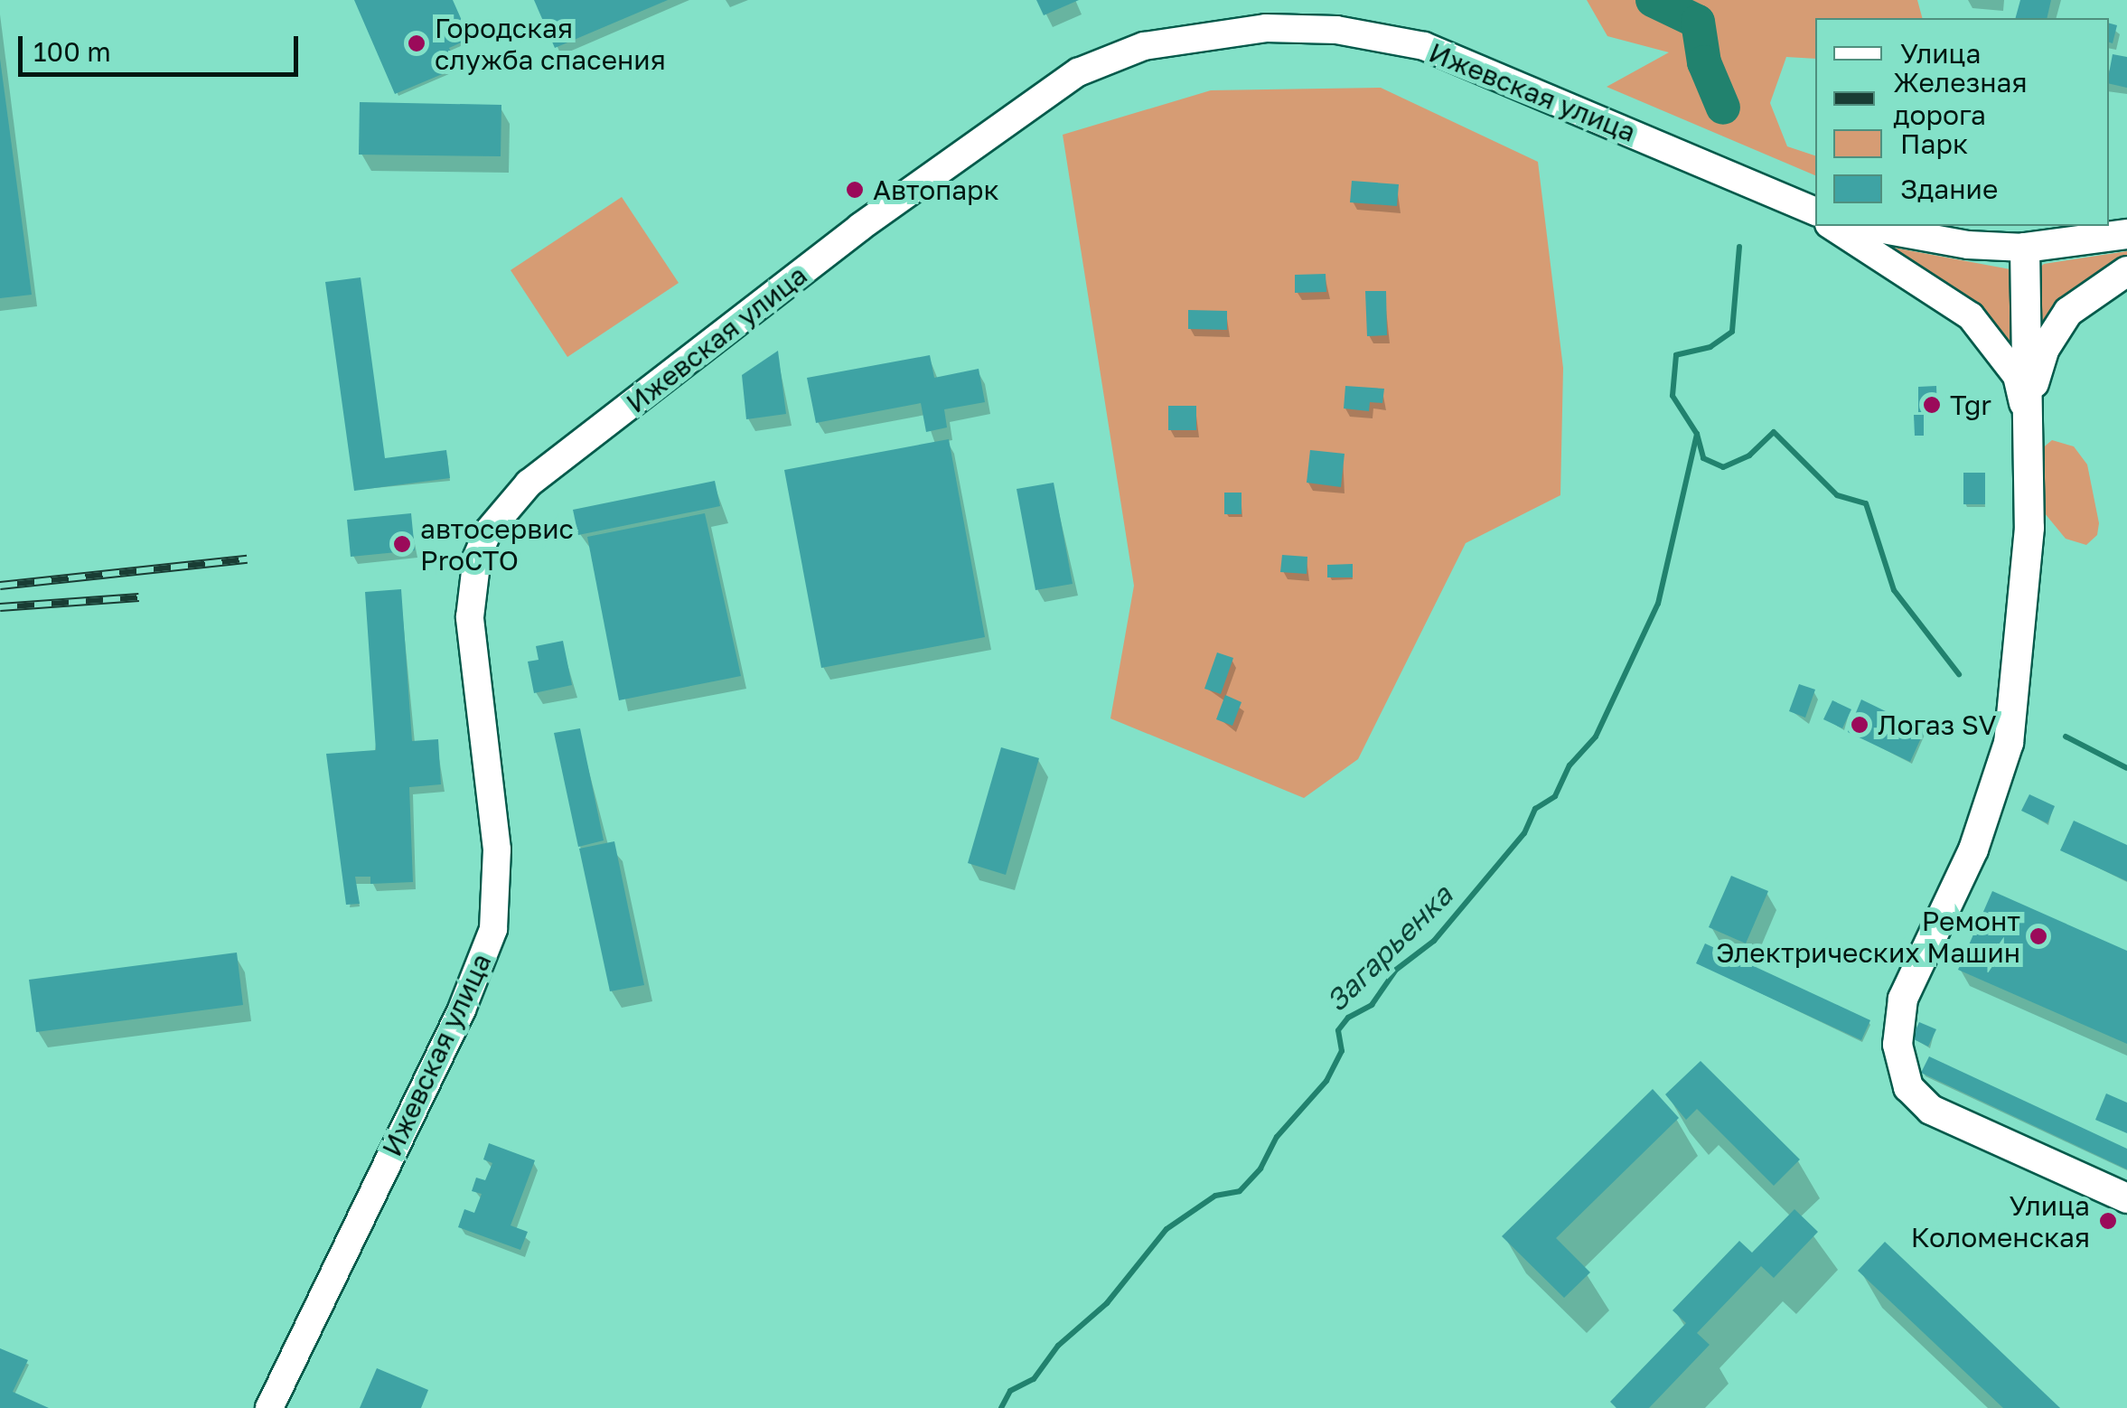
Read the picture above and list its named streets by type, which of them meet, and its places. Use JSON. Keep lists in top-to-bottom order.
{
  "streets": {
    "street": ["Ижевская улица"]
  },
  "water": ["Загарьенка"],
  "places": [
    "Городская служба спасения",
    "Автопарк",
    "Tgr",
    "автосервис ProСТО",
    "Логаз SV",
    "Ремонт Электрических Машин",
    "Улица Коломенская"
  ],
  "legend": [
    "Улица",
    "Железная дорога",
    "Парк",
    "Здание"
  ],
  "scale_bar": "100 m"
}
